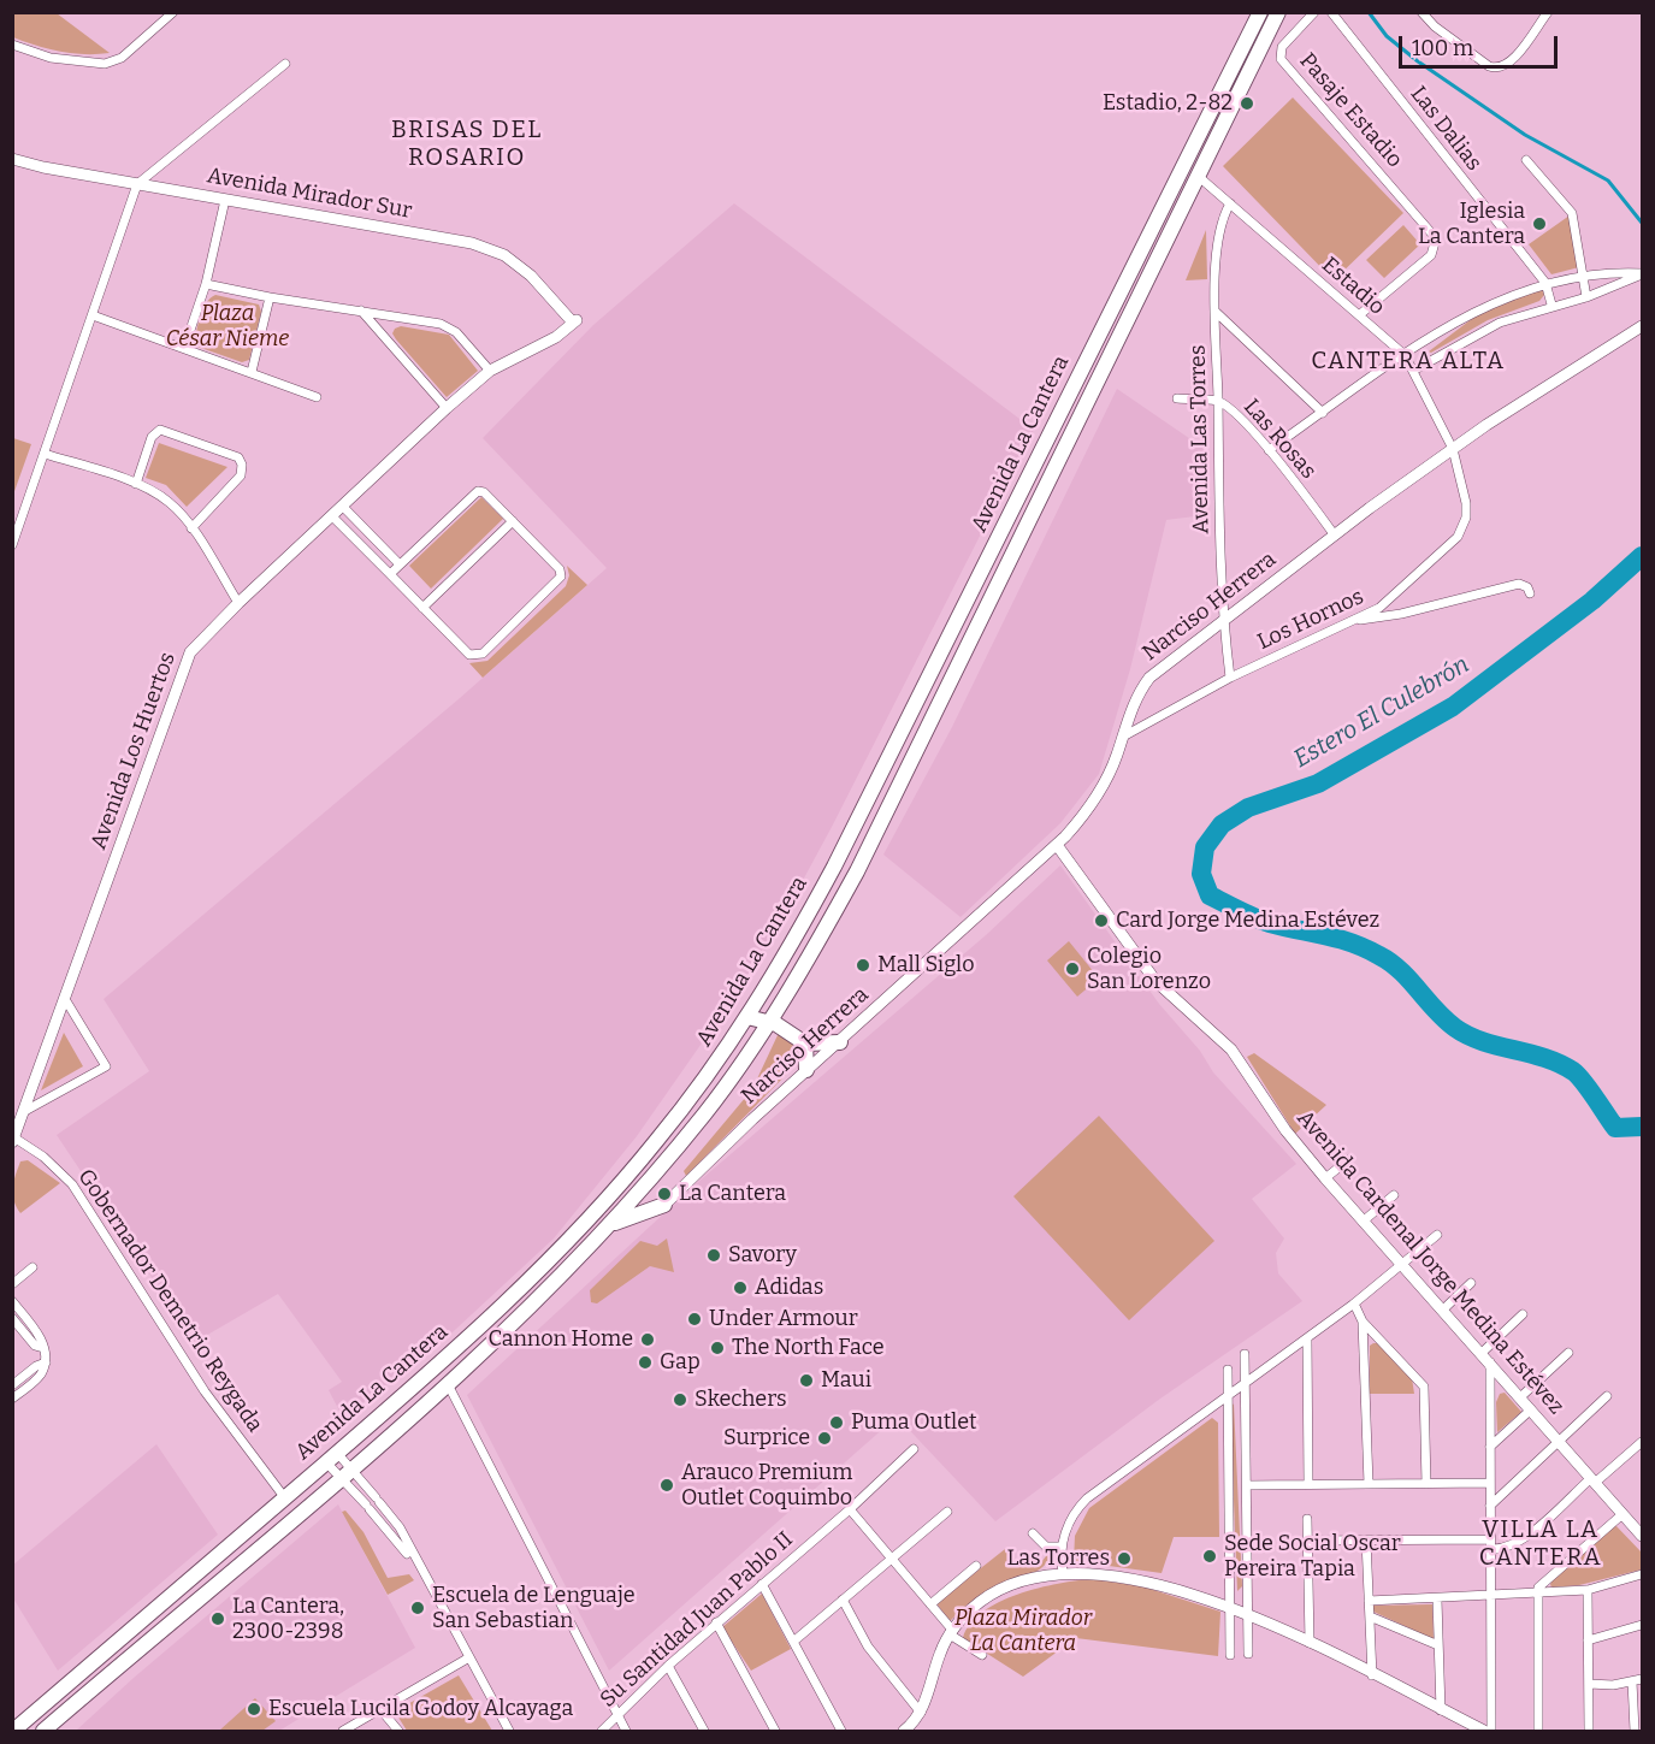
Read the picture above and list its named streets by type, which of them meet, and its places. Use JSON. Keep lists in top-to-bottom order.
{
  "streets": {
    "highway": ["Avenida La Cantera"],
    "street": [
      "Pasaje Estadio",
      "Las Dalias",
      "Avenida Mirador Sur",
      "Estadio",
      "Avenida Las Torres",
      "Las Rosas",
      "Narciso Herrera",
      "Los Hornos",
      "Avenida Los Huertos",
      "Avenida Cardenal Jorge Medina Estévez",
      "Gobernador Demetrio Reygada",
      "Su Santidad Juan Pablo II"
    ]
  },
  "crossings": [
    ["Pasaje Estadio", "Estadio"],
    ["Avenida Mirador Sur", "Avenida Los Huertos"],
    ["Estadio", "Avenida Las Torres"],
    ["Estadio", "Avenida La Cantera"],
    ["Estadio", "Narciso Herrera"],
    ["Estadio", "Los Hornos"],
    ["Avenida Las Torres", "Las Rosas"],
    ["Avenida Las Torres", "Narciso Herrera"],
    ["Avenida Las Torres", "Los Hornos"],
    ["Las Rosas", "Narciso Herrera"],
    ["Avenida La Cantera", "Gobernador Demetrio Reygada"],
    ["Narciso Herrera", "Los Hornos"],
    ["Narciso Herrera", "Avenida Cardenal Jorge Medina Estévez"],
    ["Avenida Los Huertos", "Gobernador Demetrio Reygada"]
  ],
  "districts": ["BRISAS DEL ROSARIO", "CANTERA ALTA", "VILLA LA CANTERA"],
  "water": ["Estero El Culebrón"],
  "parks": ["Plaza César Nieme", "Plaza Mirador La Cantera"],
  "places": [
    "Estadio, 2-82",
    "Iglesia La Cantera",
    "Card Jorge Medina Estévez",
    "Mall Siglo",
    "Colegio San Lorenzo",
    "La Cantera",
    "Savory",
    "Adidas",
    "Under Armour",
    "Cannon Home",
    "The North Face",
    "Gap",
    "Maui",
    "Skechers",
    "Puma Outlet",
    "Surprice",
    "Arauco Premium Outlet Coquimbo",
    "Sede Social Oscar Pereira Tapia",
    "Las Torres",
    "Escuela de Lenguaje San Sebastian",
    "La Cantera, 2300-2398",
    "Escuela Lucila Godoy Alcayaga"
  ],
  "scale_bar": "100 m"
}
